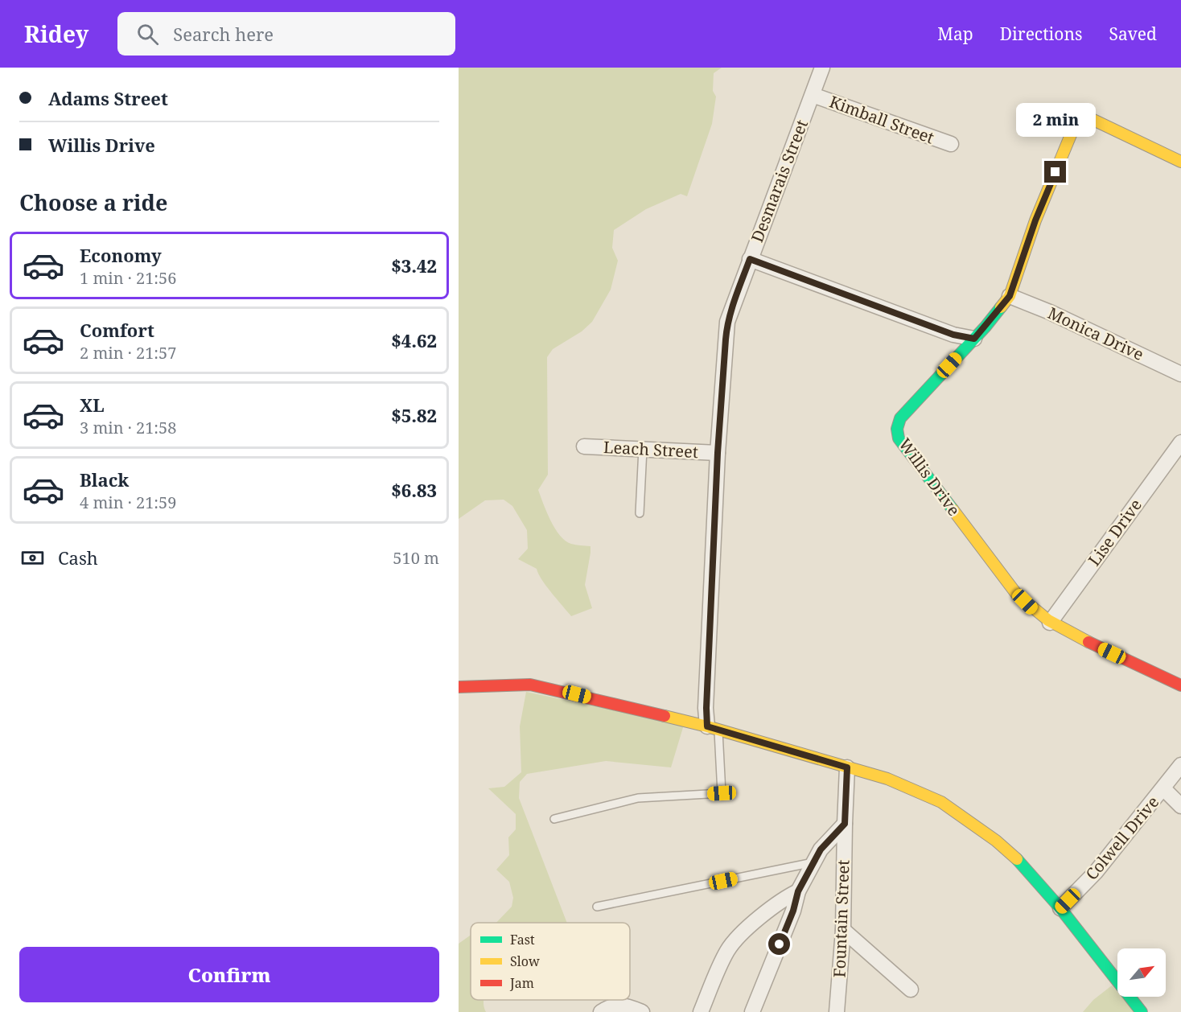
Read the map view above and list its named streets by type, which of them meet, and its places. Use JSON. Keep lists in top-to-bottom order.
{
  "streets": {
    "street": [
      "Kimball Street",
      "Desmarais Street",
      "Monica Drive",
      "Leach Street",
      "Willis Drive",
      "Lise Drive",
      "Colwell Drive",
      "Fountain Street"
    ]
  },
  "crossings": [
    ["Kimball Street", "Desmarais Street"],
    ["Desmarais Street", "Leach Street"],
    ["Monica Drive", "Willis Drive"],
    ["Willis Drive", "Lise Drive"]
  ],
  "legend": ["Fast", "Slow", "Jam"],
  "north": "top right",
  "page": {
    "header": "Ridey",
    "search": "Search here",
    "nav": ["Map", "Directions", "Saved"],
    "banner": ["Adams Street", "Willis Drive"],
    "bubble": "2 min",
    "heading": "Choose a ride",
    "list": [
      {
        "name": "Economy",
        "note": "1 min · 21:56",
        "value": "$3.42"
      },
      {
        "name": "Comfort",
        "note": "2 min · 21:57",
        "value": "$4.62"
      },
      {
        "name": "XL",
        "note": "3 min · 21:58",
        "value": "$5.82"
      },
      {
        "name": "Black",
        "note": "4 min · 21:59",
        "value": "$6.83"
      }
    ],
    "pay": ["Cash", "510 m"],
    "buttons": "Confirm"
  }
}
